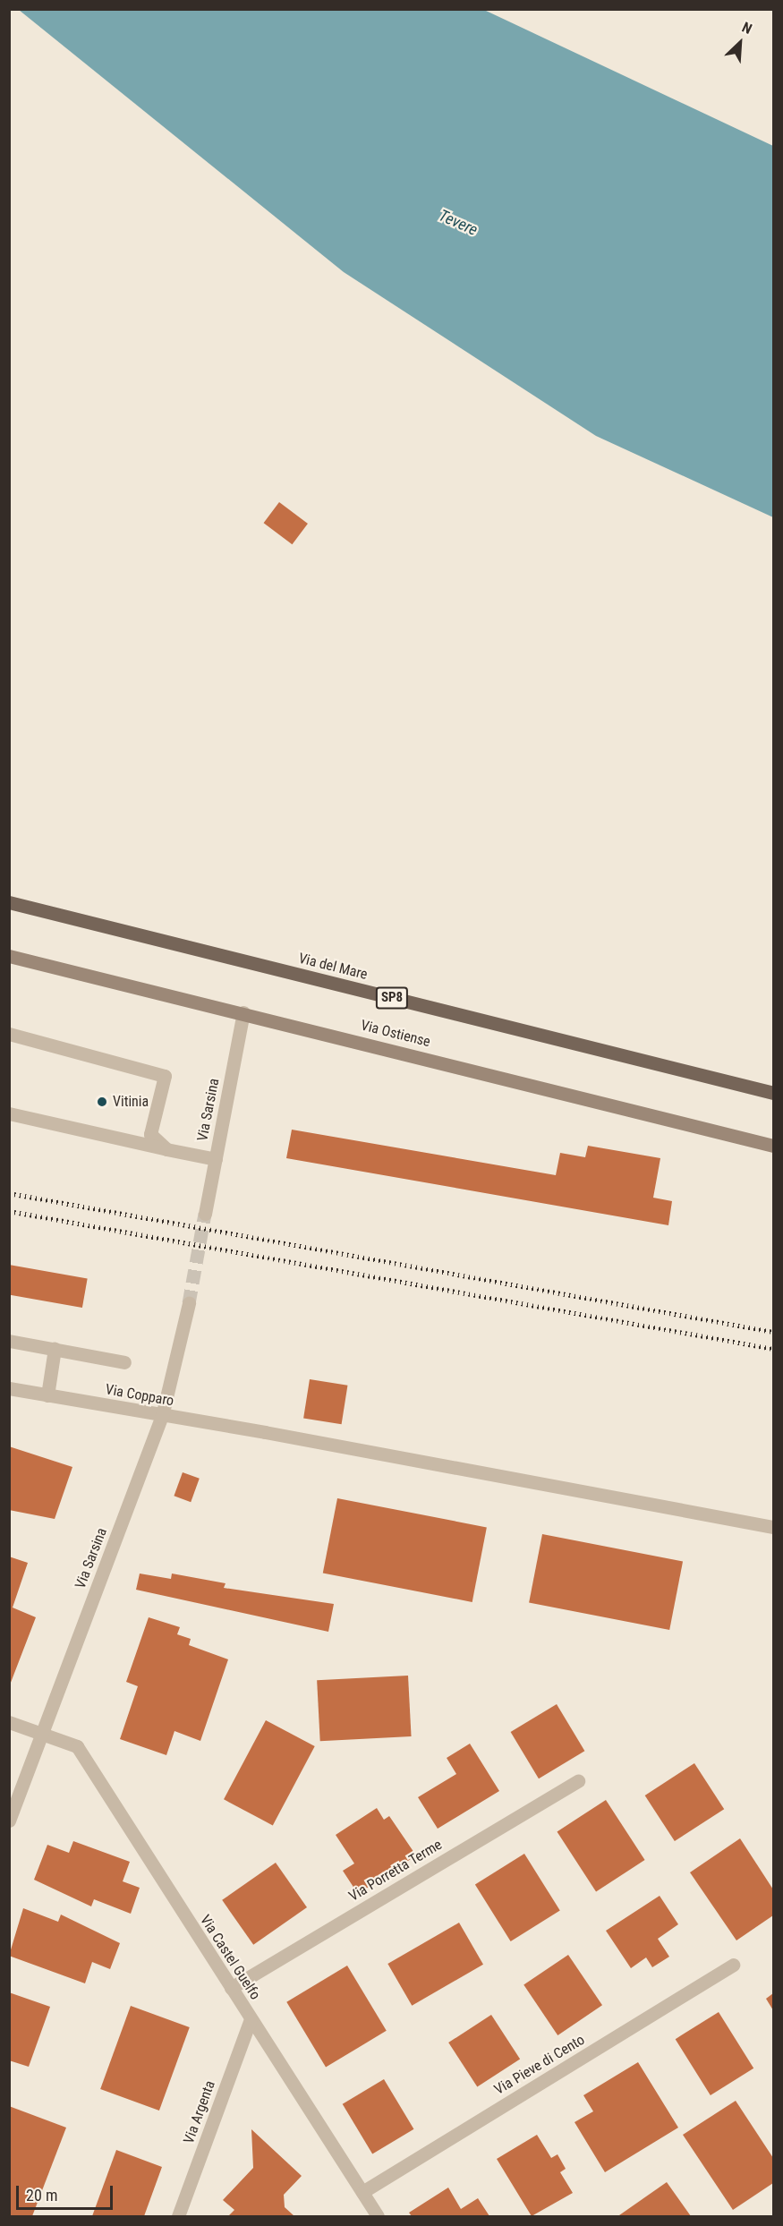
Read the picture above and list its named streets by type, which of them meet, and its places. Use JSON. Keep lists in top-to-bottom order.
{
  "streets": {
    "main road": ["Via del Mare", "SP8", "Via Ostiense"],
    "street": [
      "Via Sarsina",
      "Via Copparo",
      "Via Porretta Terme",
      "Via Castel Guelfo",
      "Via Pieve di Cento",
      "Via Argenta"
    ]
  },
  "crossings": [
    ["Via Ostiense", "Via Sarsina"],
    ["Via Sarsina", "Via Copparo"],
    ["Via Sarsina", "Via Castel Guelfo"],
    ["Via Porretta Terme", "Via Castel Guelfo"],
    ["Via Castel Guelfo", "Via Pieve di Cento"],
    ["Via Castel Guelfo", "Via Argenta"]
  ],
  "water": ["Tevere"],
  "places": ["Vitinia"],
  "scale_bar": "20 m",
  "north": "top right"
}
